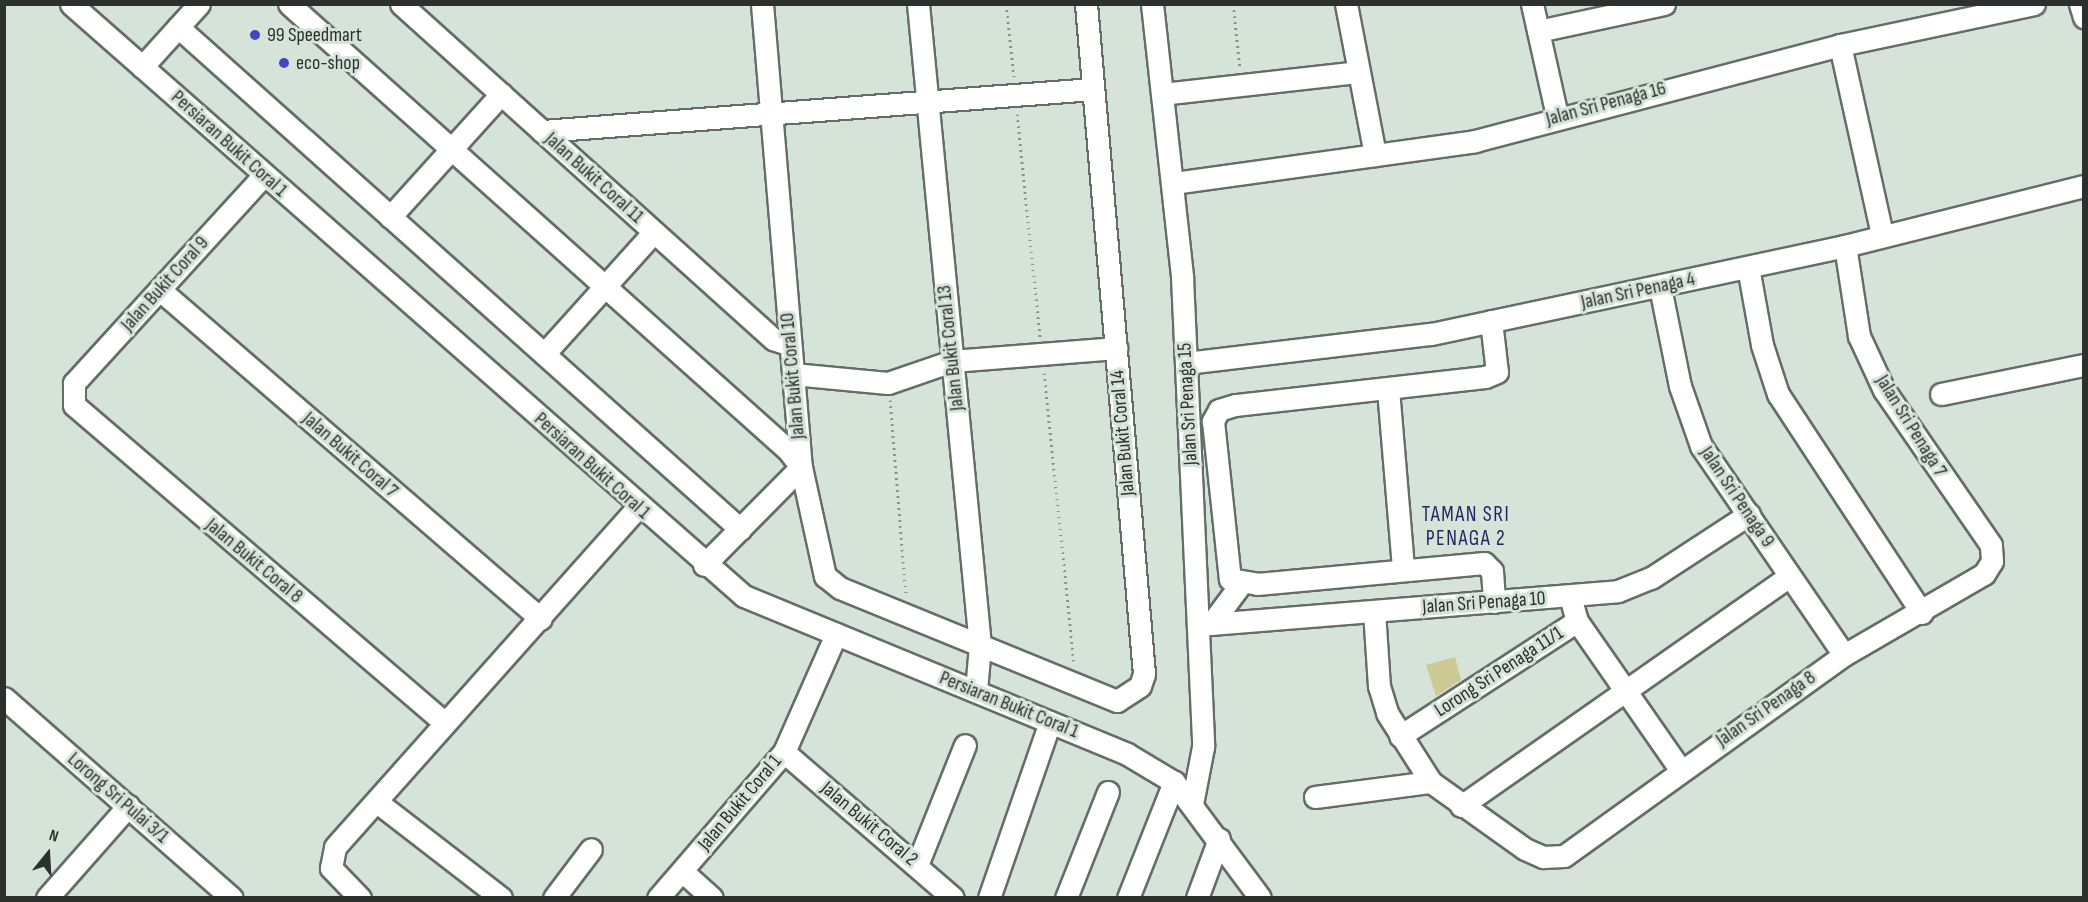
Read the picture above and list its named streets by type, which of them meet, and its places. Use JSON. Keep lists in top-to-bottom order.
{
  "streets": {
    "street": [
      "Jalan Sri Penaga 16",
      "Persiaran Bukit Coral 1",
      "Jalan Bukit Coral 11",
      "Jalan Bukit Coral 9",
      "Jalan Sri Penaga 4",
      "Jalan Bukit Coral 13",
      "Jalan Bukit Coral 10",
      "Jalan Sri Penaga 15",
      "Jalan Sri Penaga 7",
      "Jalan Bukit Coral 14",
      "Jalan Bukit Coral 7",
      "Jalan Sri Penaga 9",
      "Jalan Bukit Coral 8",
      "Jalan Sri Penaga 10",
      "Lorong Sri Penaga 11/1",
      "Jalan Sri Penaga 8",
      "Lorong Sri Pulai 3/1",
      "Jalan Bukit Coral 1",
      "Jalan Bukit Coral 2"
    ]
  },
  "crossings": [
    ["Jalan Sri Penaga 16", "Jalan Sri Penaga 15"],
    ["Persiaran Bukit Coral 1", "Jalan Bukit Coral 9"],
    ["Persiaran Bukit Coral 1", "Jalan Bukit Coral 13"],
    ["Persiaran Bukit Coral 1", "Jalan Sri Penaga 15"],
    ["Persiaran Bukit Coral 1", "Jalan Bukit Coral 1"],
    ["Jalan Bukit Coral 11", "Jalan Bukit Coral 10"],
    ["Jalan Bukit Coral 9", "Jalan Bukit Coral 7"],
    ["Jalan Bukit Coral 9", "Jalan Bukit Coral 8"],
    ["Jalan Sri Penaga 4", "Jalan Sri Penaga 15"],
    ["Jalan Sri Penaga 4", "Jalan Sri Penaga 7"],
    ["Jalan Sri Penaga 4", "Jalan Sri Penaga 9"],
    ["Jalan Bukit Coral 13", "Jalan Bukit Coral 10"],
    ["Jalan Bukit Coral 13", "Jalan Bukit Coral 14"],
    ["Jalan Bukit Coral 10", "Jalan Bukit Coral 14"],
    ["Jalan Sri Penaga 15", "Jalan Sri Penaga 10"],
    ["Jalan Sri Penaga 7", "Jalan Sri Penaga 8"],
    ["Jalan Sri Penaga 9", "Jalan Sri Penaga 10"],
    ["Jalan Sri Penaga 9", "Jalan Sri Penaga 8"],
    ["Jalan Sri Penaga 10", "Lorong Sri Penaga 11/1"],
    ["Jalan Bukit Coral 1", "Jalan Bukit Coral 2"]
  ],
  "districts": ["TAMAN SRI PENAGA 2"],
  "places": ["99 Speedmart", "eco-shop"],
  "north": "top"
}
